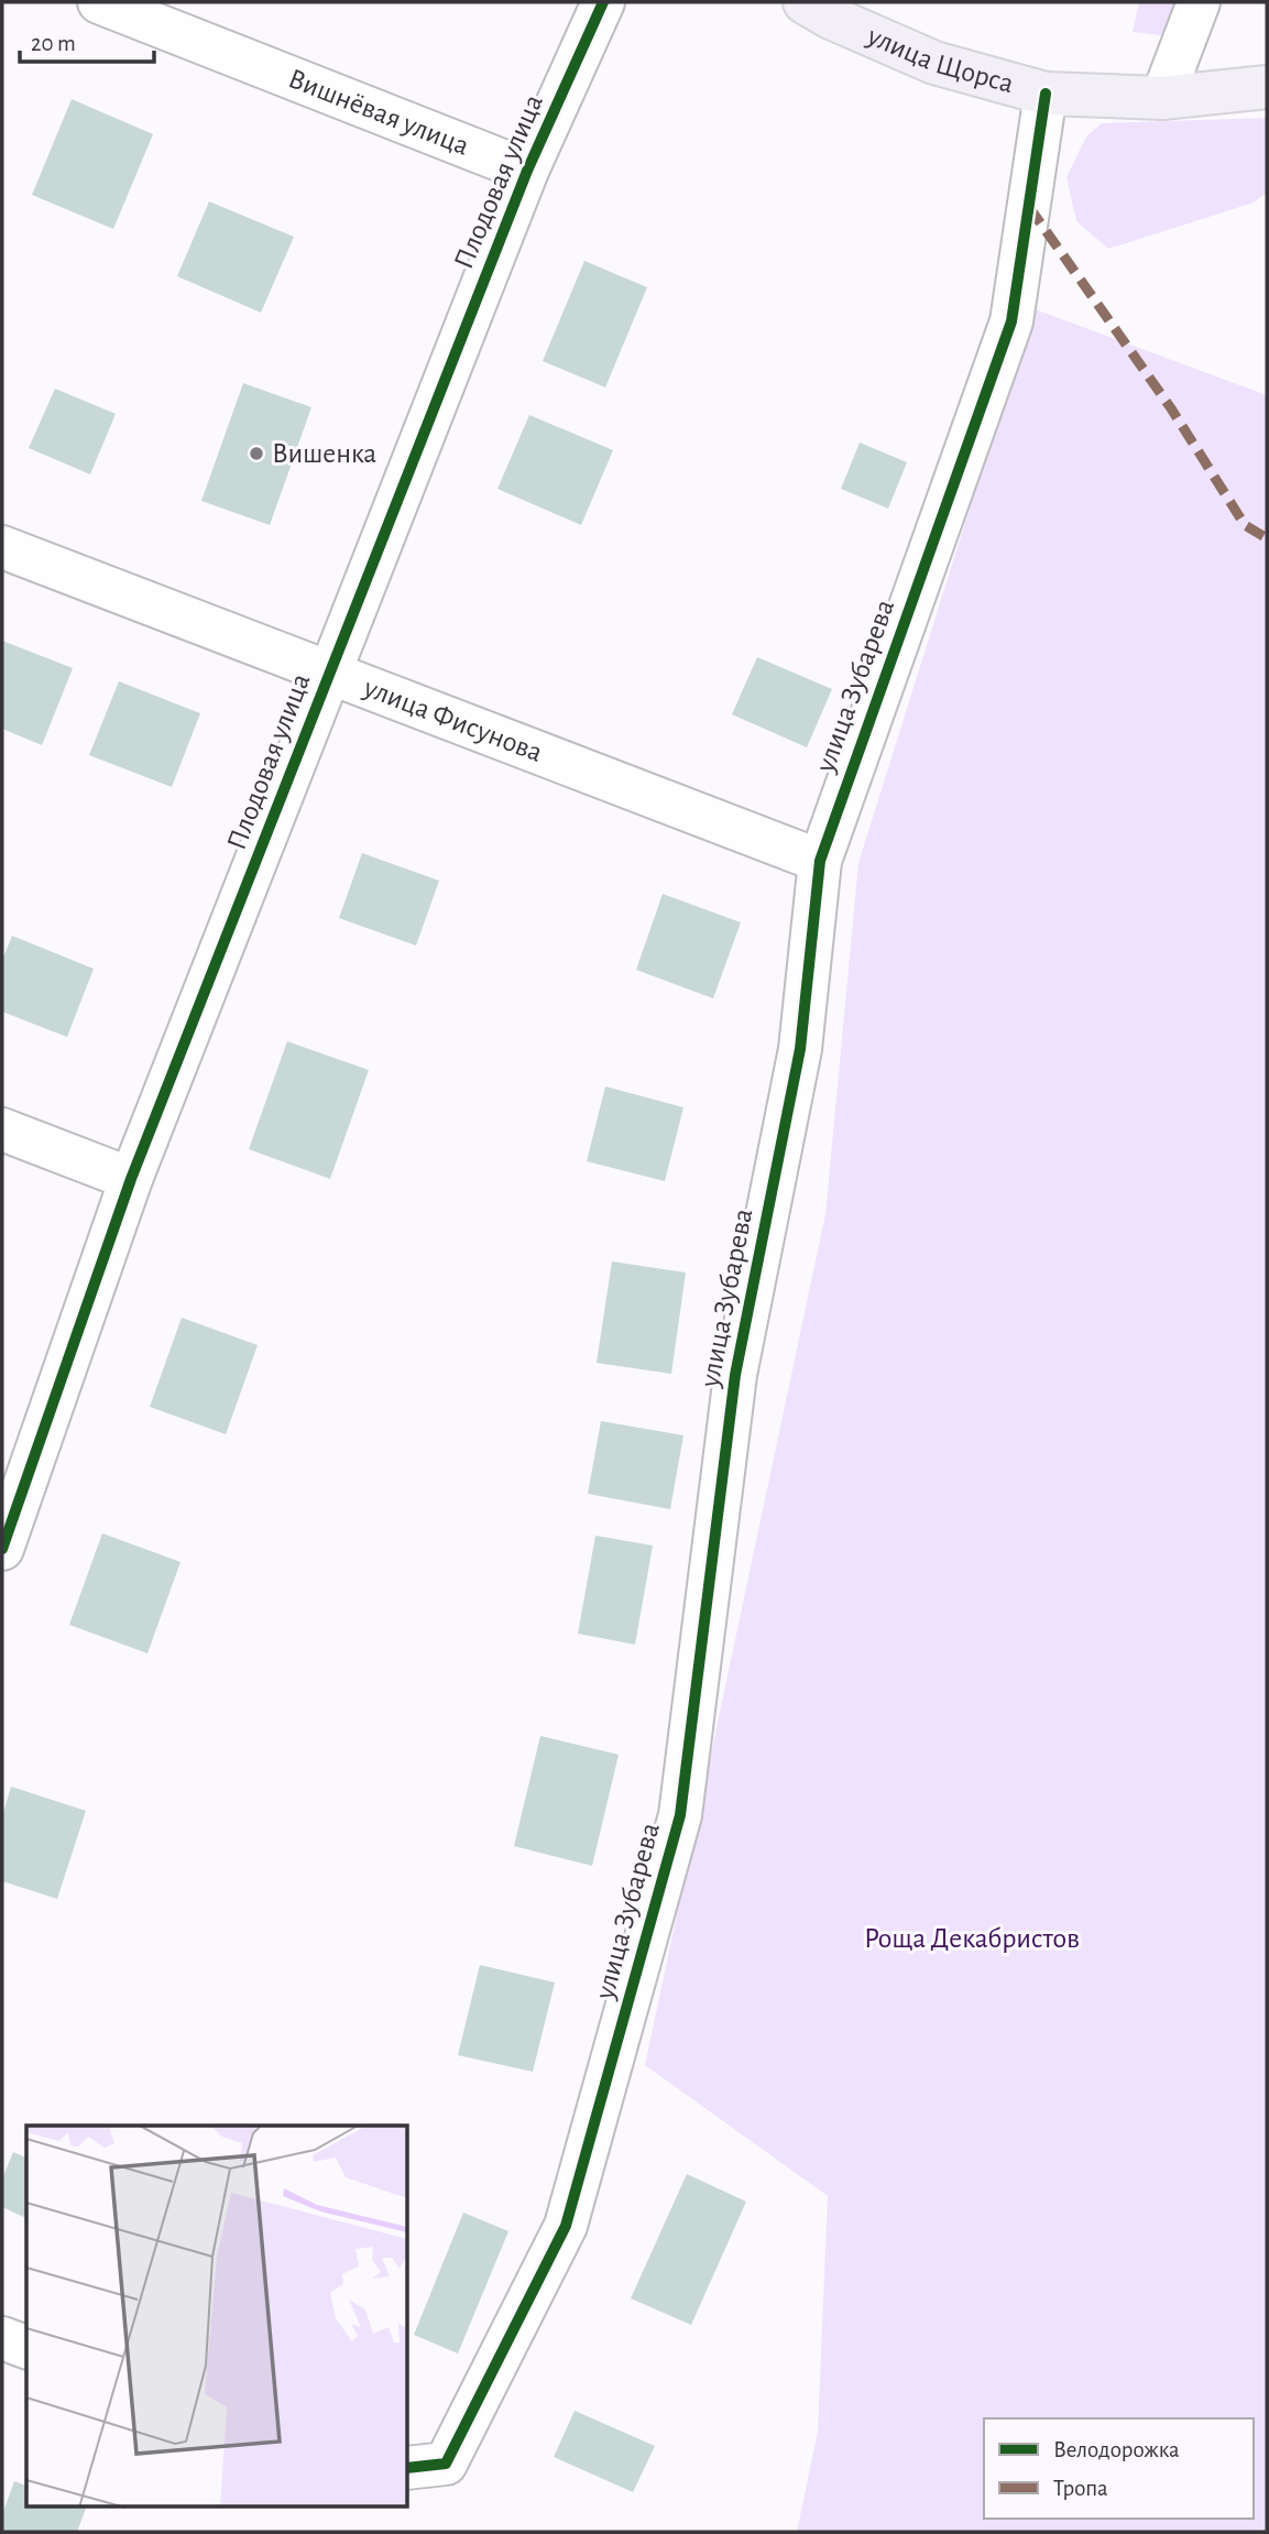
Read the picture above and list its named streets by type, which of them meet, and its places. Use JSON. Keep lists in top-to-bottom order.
{
  "streets": {
    "main road": ["улица Щорса"],
    "street": [
      "Вишнёвая улица",
      "Плодовая улица",
      "улица Зубарева",
      "улица Фисунова"
    ]
  },
  "crossings": [
    ["улица Щорса", "улица Зубарева"],
    ["Вишнёвая улица", "Плодовая улица"],
    ["Плодовая улица", "улица Фисунова"],
    ["улица Зубарева", "улица Фисунова"]
  ],
  "parks": ["Роща Декабристов"],
  "places": ["Вишенка"],
  "legend": ["Велодорожка", "Тропа"],
  "scale_bar": "20 m"
}
